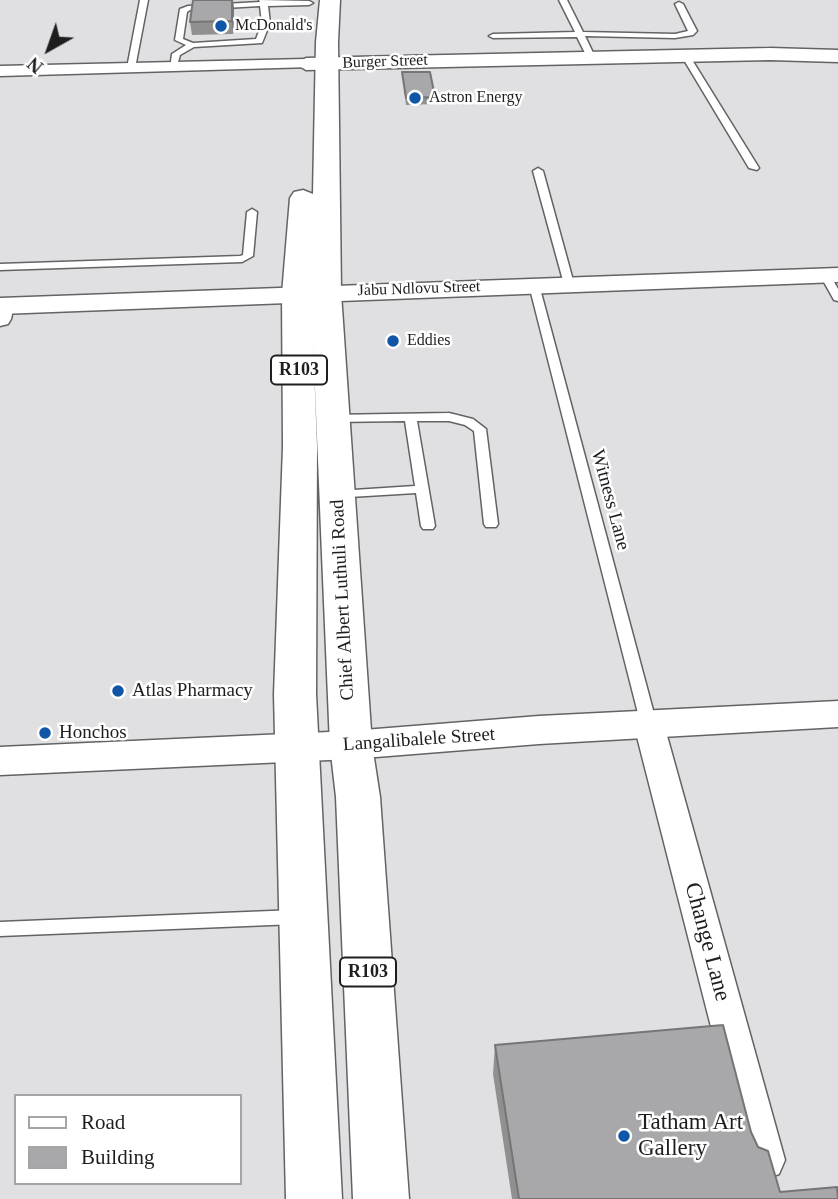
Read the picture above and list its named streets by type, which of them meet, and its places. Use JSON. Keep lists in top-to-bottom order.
{
  "streets": {
    "main road": ["R103", "Chief Albert Luthuli Road"],
    "street": [
      "Burger Street",
      "Jabu Ndlovu Street",
      "Langalibalele Street",
      "Change Lane"
    ],
    "lane": ["Witness Lane"]
  },
  "crossings": [
    ["Burger Street", "Chief Albert Luthuli Road"],
    ["Jabu Ndlovu Street", "Witness Lane"],
    ["Jabu Ndlovu Street", "Chief Albert Luthuli Road"],
    ["Witness Lane", "Langalibalele Street"],
    ["Witness Lane", "Change Lane"],
    ["Chief Albert Luthuli Road", "Langalibalele Street"],
    ["Langalibalele Street", "Change Lane"]
  ],
  "places": [
    "McDonald's",
    "Astron Energy",
    "Eddies",
    "Atlas Pharmacy",
    "Honchos",
    "Tatham Art Gallery"
  ],
  "legend": ["Road", "Building"],
  "north": "bottom left"
}
